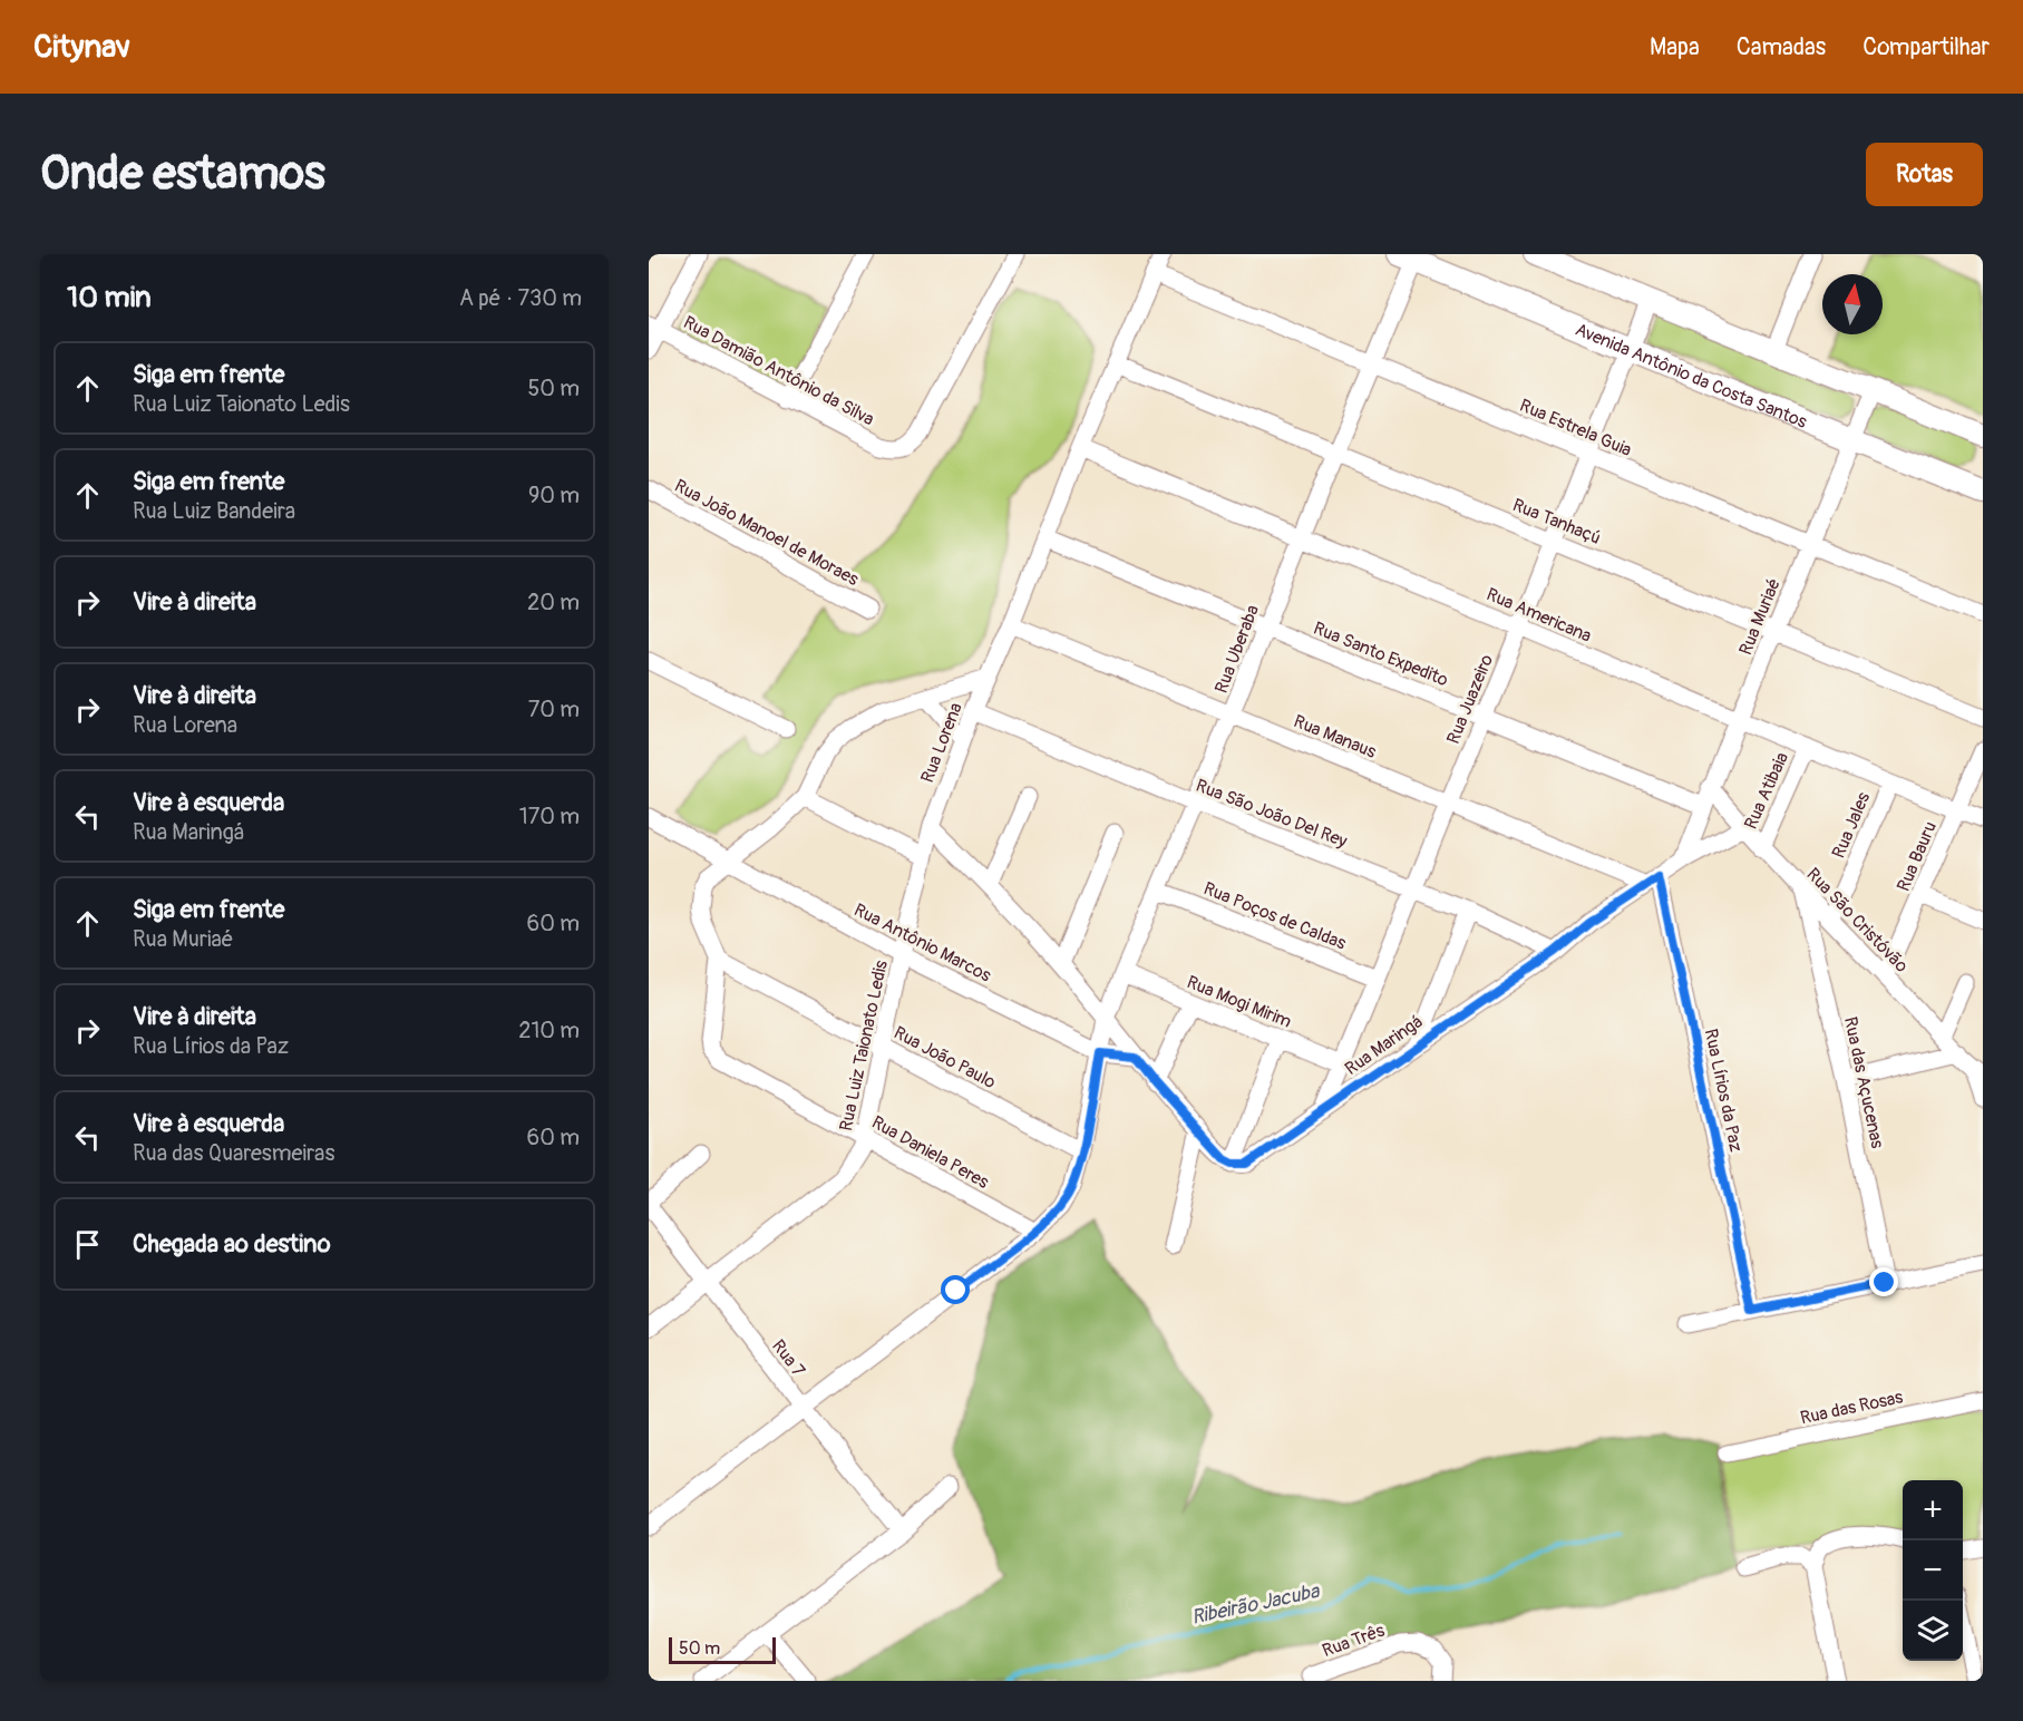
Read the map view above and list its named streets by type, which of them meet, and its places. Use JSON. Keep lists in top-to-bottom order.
{
  "streets": {
    "street": [
      "Rua Damião Antônio da Silva",
      "Avenida Antônio da Costa Santos",
      "Rua Estrela Guia",
      "Rua Tanhaçú",
      "Rua João Manoel de Moraes",
      "Rua Americana",
      "Rua Muriaé",
      "Rua Uberaba",
      "Rua Santo Expedito",
      "Rua Juazeiro",
      "Rua Manaus",
      "Rua Lorena",
      "Rua Atibaia",
      "Rua São João Del Rey",
      "Rua Jales",
      "Rua Bauru",
      "Rua Poços de Caldas",
      "Rua São Cristóvão",
      "Rua Antônio Marcos",
      "Rua Mogi Mirim",
      "Rua Maringá",
      "Rua Luiz Taionato Ledis",
      "Rua João Paulo",
      "Rua das Açucenas",
      "Rua Lírios da Paz",
      "Rua Daniela Peres",
      "Rua 7",
      "Rua das Rosas",
      "Rua Três"
    ]
  },
  "crossings": [
    ["Avenida Antônio da Costa Santos", "Rua Muriaé"],
    ["Avenida Antônio da Costa Santos", "Rua Uberaba"],
    ["Avenida Antônio da Costa Santos", "Rua Juazeiro"],
    ["Rua Estrela Guia", "Rua Muriaé"],
    ["Rua Estrela Guia", "Rua Uberaba"],
    ["Rua Estrela Guia", "Rua Juazeiro"],
    ["Rua Estrela Guia", "Rua Lorena"],
    ["Rua Tanhaçú", "Rua Muriaé"],
    ["Rua Tanhaçú", "Rua Uberaba"],
    ["Rua Tanhaçú", "Rua Juazeiro"],
    ["Rua Tanhaçú", "Rua Lorena"],
    ["Rua Americana", "Rua Muriaé"],
    ["Rua Americana", "Rua Uberaba"],
    ["Rua Americana", "Rua Juazeiro"],
    ["Rua Americana", "Rua Lorena"],
    ["Rua Americana", "Rua Atibaia"],
    ["Rua Americana", "Rua Jales"],
    ["Rua Americana", "Rua Bauru"],
    ["Rua Muriaé", "Rua Santo Expedito"],
    ["Rua Muriaé", "Rua São Cristóvão"],
    ["Rua Uberaba", "Rua Santo Expedito"],
    ["Rua Uberaba", "Rua Manaus"],
    ["Rua Uberaba", "Rua São João Del Rey"],
    ["Rua Uberaba", "Rua Poços de Caldas"],
    ["Rua Uberaba", "Rua Antônio Marcos"],
    ["Rua Uberaba", "Rua Mogi Mirim"],
    ["Rua Uberaba", "Rua João Paulo"],
    ["Rua Uberaba", "Rua Daniela Peres"],
    ["Rua Santo Expedito", "Rua Juazeiro"],
    ["Rua Santo Expedito", "Rua Lorena"],
    ["Rua Juazeiro", "Rua Manaus"],
    ["Rua Juazeiro", "Rua São João Del Rey"],
    ["Rua Juazeiro", "Rua Poços de Caldas"],
    ["Rua Juazeiro", "Rua Mogi Mirim"],
    ["Rua Juazeiro", "Rua Maringá"],
    ["Rua Manaus", "Rua Lorena"],
    ["Rua Manaus", "Rua Lírios da Paz"],
    ["Rua Lorena", "Rua São João Del Rey"],
    ["Rua Lorena", "Rua Luiz Taionato Ledis"],
    ["Rua Atibaia", "Rua São Cristóvão"],
    ["Rua São João Del Rey", "Rua Maringá"],
    ["Rua Jales", "Rua São Cristóvão"],
    ["Rua Bauru", "Rua São Cristóvão"],
    ["Rua São Cristóvão", "Rua das Açucenas"],
    ["Rua Antônio Marcos", "Rua Luiz Taionato Ledis"],
    ["Rua Luiz Taionato Ledis", "Rua João Paulo"],
    ["Rua Luiz Taionato Ledis", "Rua Daniela Peres"],
    ["Rua Luiz Taionato Ledis", "Rua 7"],
    ["Rua João Paulo", "Rua Daniela Peres"]
  ],
  "water": ["Ribeirão Jacuba"],
  "scale_bar": "50 m",
  "north": "top",
  "page": {
    "header": "Citynav",
    "nav": ["Mapa", "Camadas", "Compartilhar"],
    "buttons": "Rotas",
    "title": "Onde estamos",
    "heading": ["10 min", "A pé · 730 m"],
    "list": [
      ["Siga em frente", "Rua Luiz Taionato Ledis", "50 m"],
      ["Siga em frente", "Rua Luiz Bandeira", "90 m"],
      ["Vire à direita", "20 m"],
      ["Vire à direita", "Rua Lorena", "70 m"],
      ["Vire à esquerda", "Rua Maringá", "170 m"],
      ["Siga em frente", "Rua Muriaé", "60 m"],
      ["Vire à direita", "Rua Lírios da Paz", "210 m"],
      ["Vire à esquerda", "Rua das Quaresmeiras", "60 m"],
      "Chegada ao destino"
    ],
    "map_buttons": ["+", "−"],
    "scale": "50 m"
  }
}
